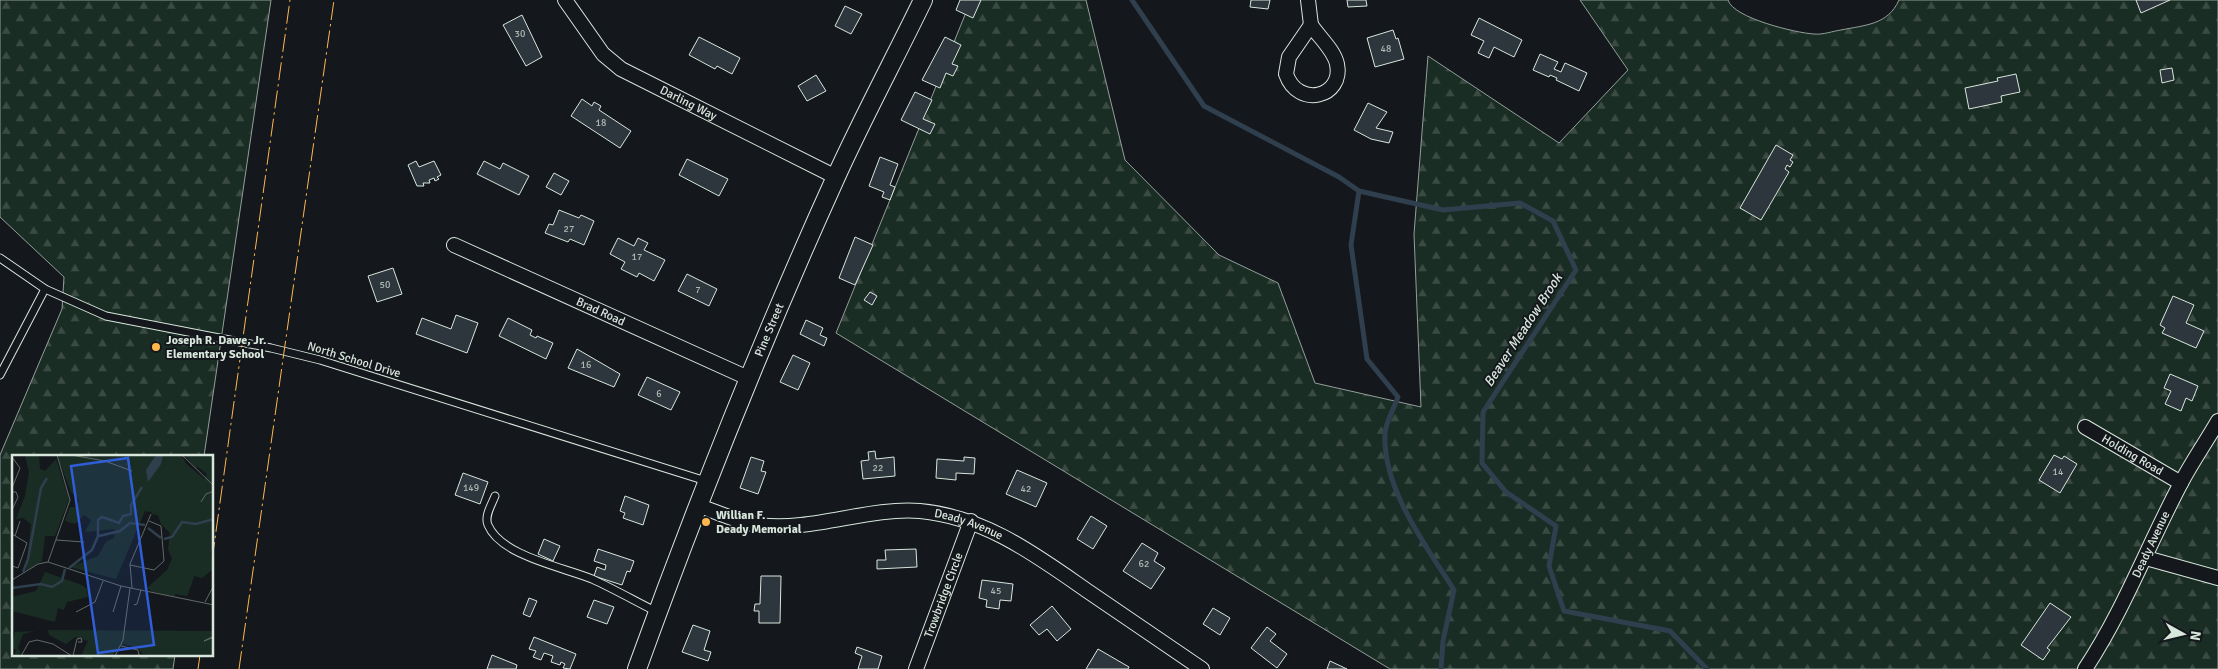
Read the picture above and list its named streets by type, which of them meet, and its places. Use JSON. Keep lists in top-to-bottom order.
{
  "streets": {
    "street": [
      "Darling Way",
      "Brad Road",
      "Pine Street",
      "Holding Road",
      "Deady Avenue",
      "Trowbridge Circle"
    ],
    "lane": ["North School Drive"]
  },
  "crossings": [
    ["Darling Way", "Pine Street"],
    ["Brad Road", "Pine Street"],
    ["Pine Street", "North School Drive"],
    ["Pine Street", "Deady Avenue"],
    ["Holding Road", "Deady Avenue"],
    ["Deady Avenue", "Trowbridge Circle"]
  ],
  "water": ["Beaver Meadow Brook"],
  "places": ["Joseph R. Dawe, Jr. Elementary School", "Willian F. Deady Memorial"],
  "house_numbers": [
    "30",
    "48",
    "18",
    "27",
    "17",
    "50",
    "7",
    "16",
    "6",
    "22",
    "14",
    "149",
    "42",
    "62",
    "45"
  ],
  "north": "right"
}
